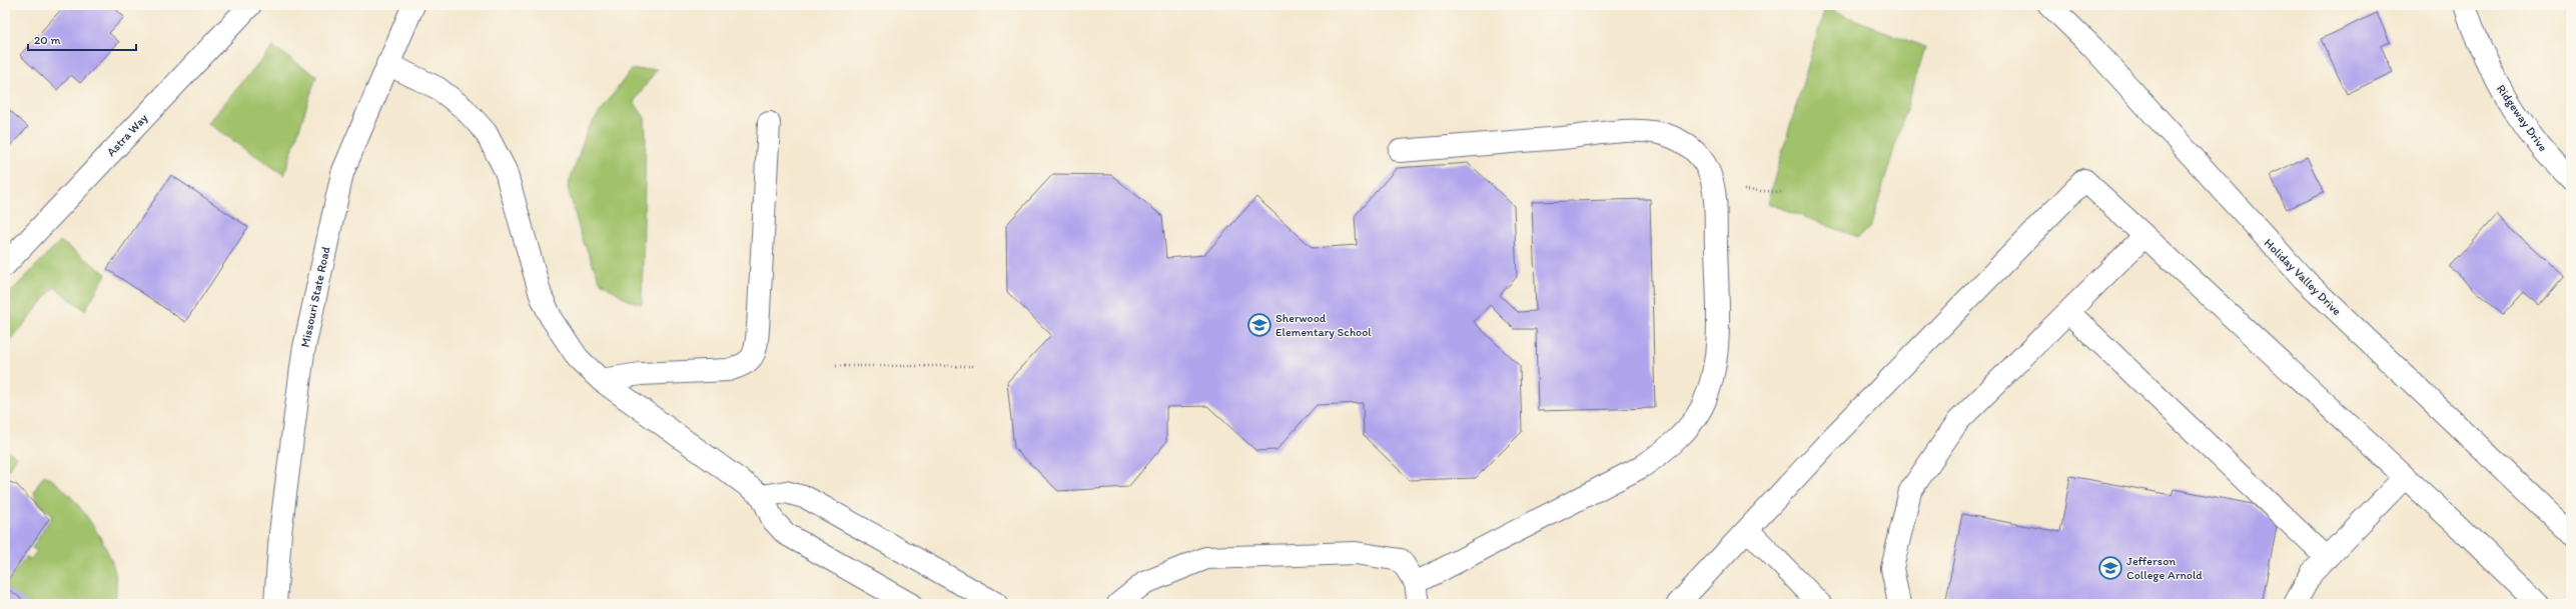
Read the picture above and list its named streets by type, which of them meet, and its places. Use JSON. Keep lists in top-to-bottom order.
{
  "streets": {
    "street": [
      "Ridgeway Drive",
      "Astra Way",
      "Holiday Valley Drive",
      "Missouri State Road"
    ]
  },
  "places": {
    "school or university": ["Sherwood Elementary School", "Jefferson College Arnold"]
  },
  "scale_bar": "20 m"
}
